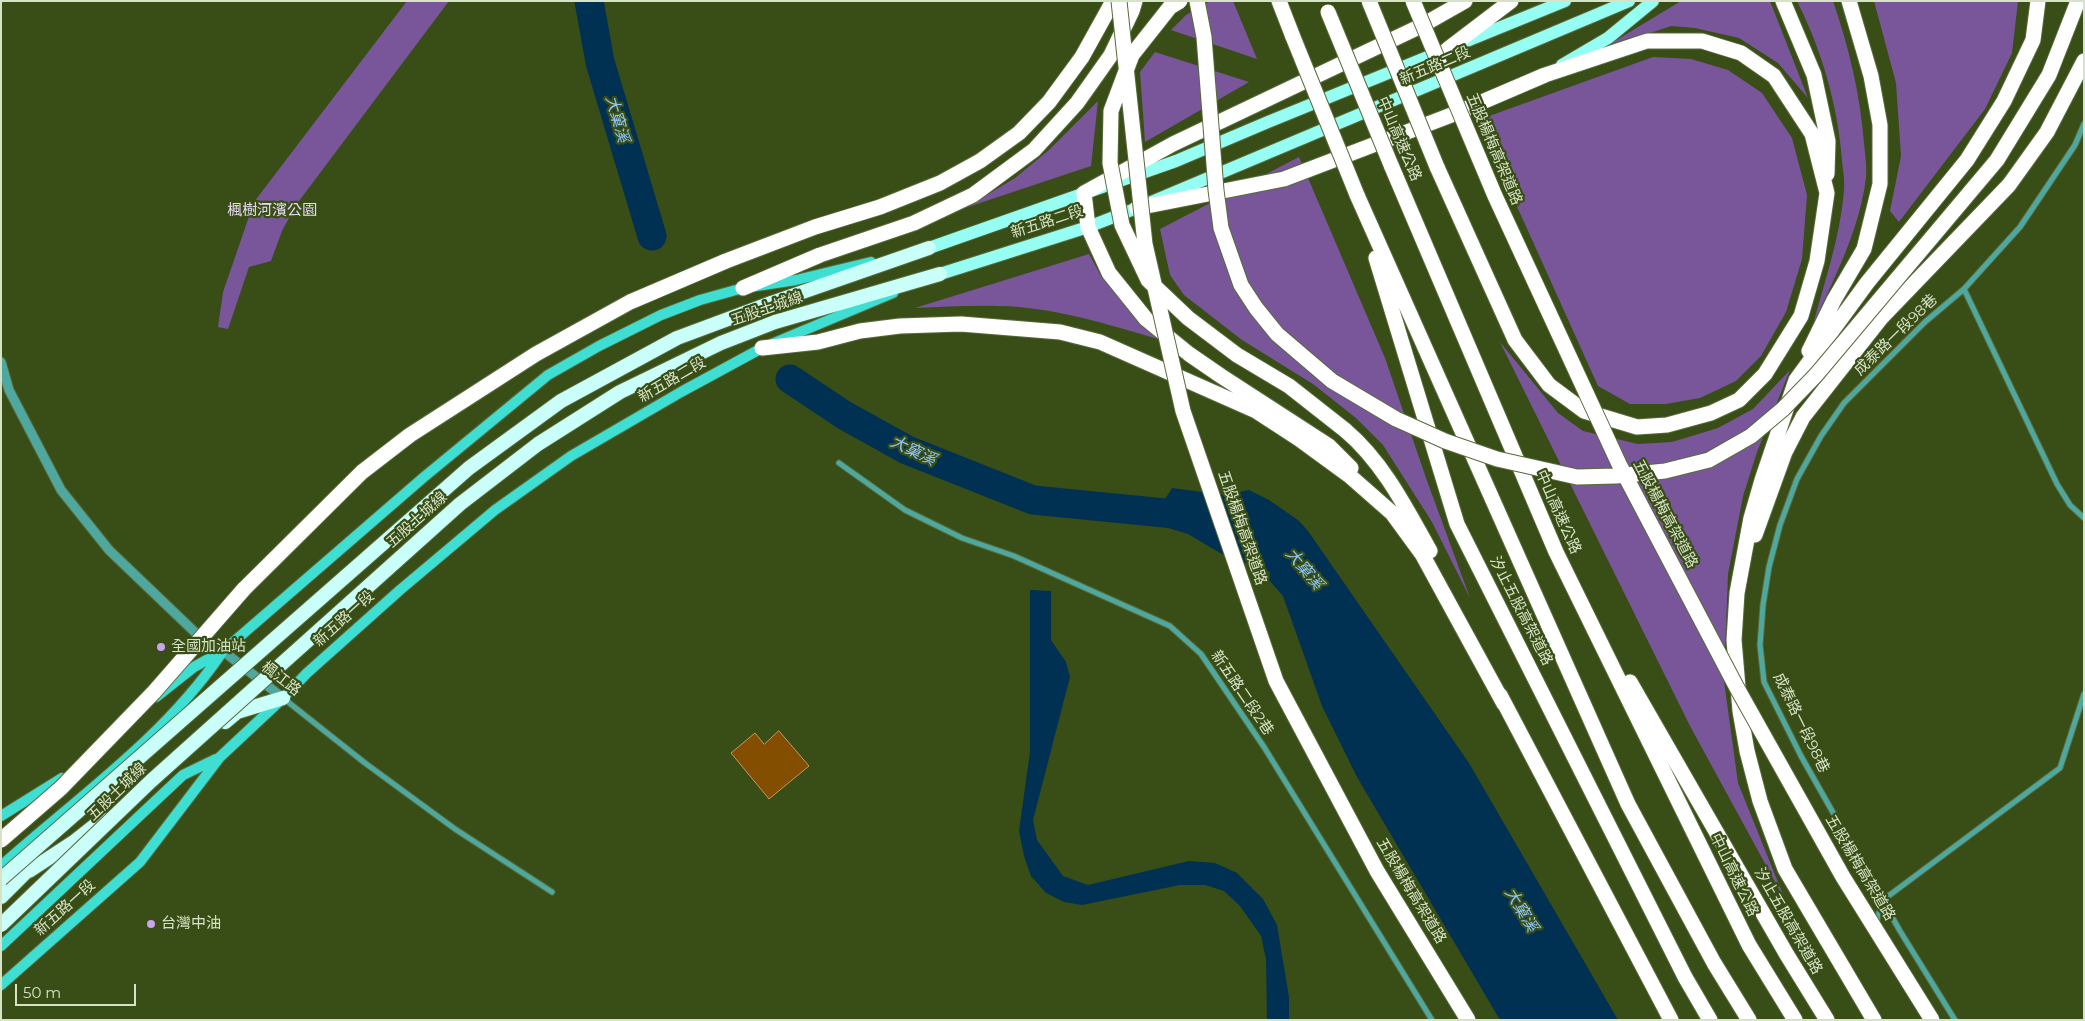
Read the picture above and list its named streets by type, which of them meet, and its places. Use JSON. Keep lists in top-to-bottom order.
{
  "streets": {
    "highway": [
      "中山高速公路",
      "五股楊梅高架道路",
      "五股土城線",
      "汐止五股高架道路"
    ],
    "main road": ["新五路二段", "新五路一段"],
    "street": ["成泰路一段98巷", "楓江路", "新五路二段2巷"]
  },
  "crossings": [
    ["新五路二段", "五股土城線"],
    ["新五路二段", "新五路一段"],
    ["新五路二段", "楓江路"],
    ["中山高速公路", "汐止五股高架道路"],
    ["新五路一段", "楓江路"]
  ],
  "water": ["大窠溪"],
  "parks": ["楓樹河濱公園"],
  "places": ["全國加油站", "台灣中油"],
  "scale_bar": "50 m"
}
